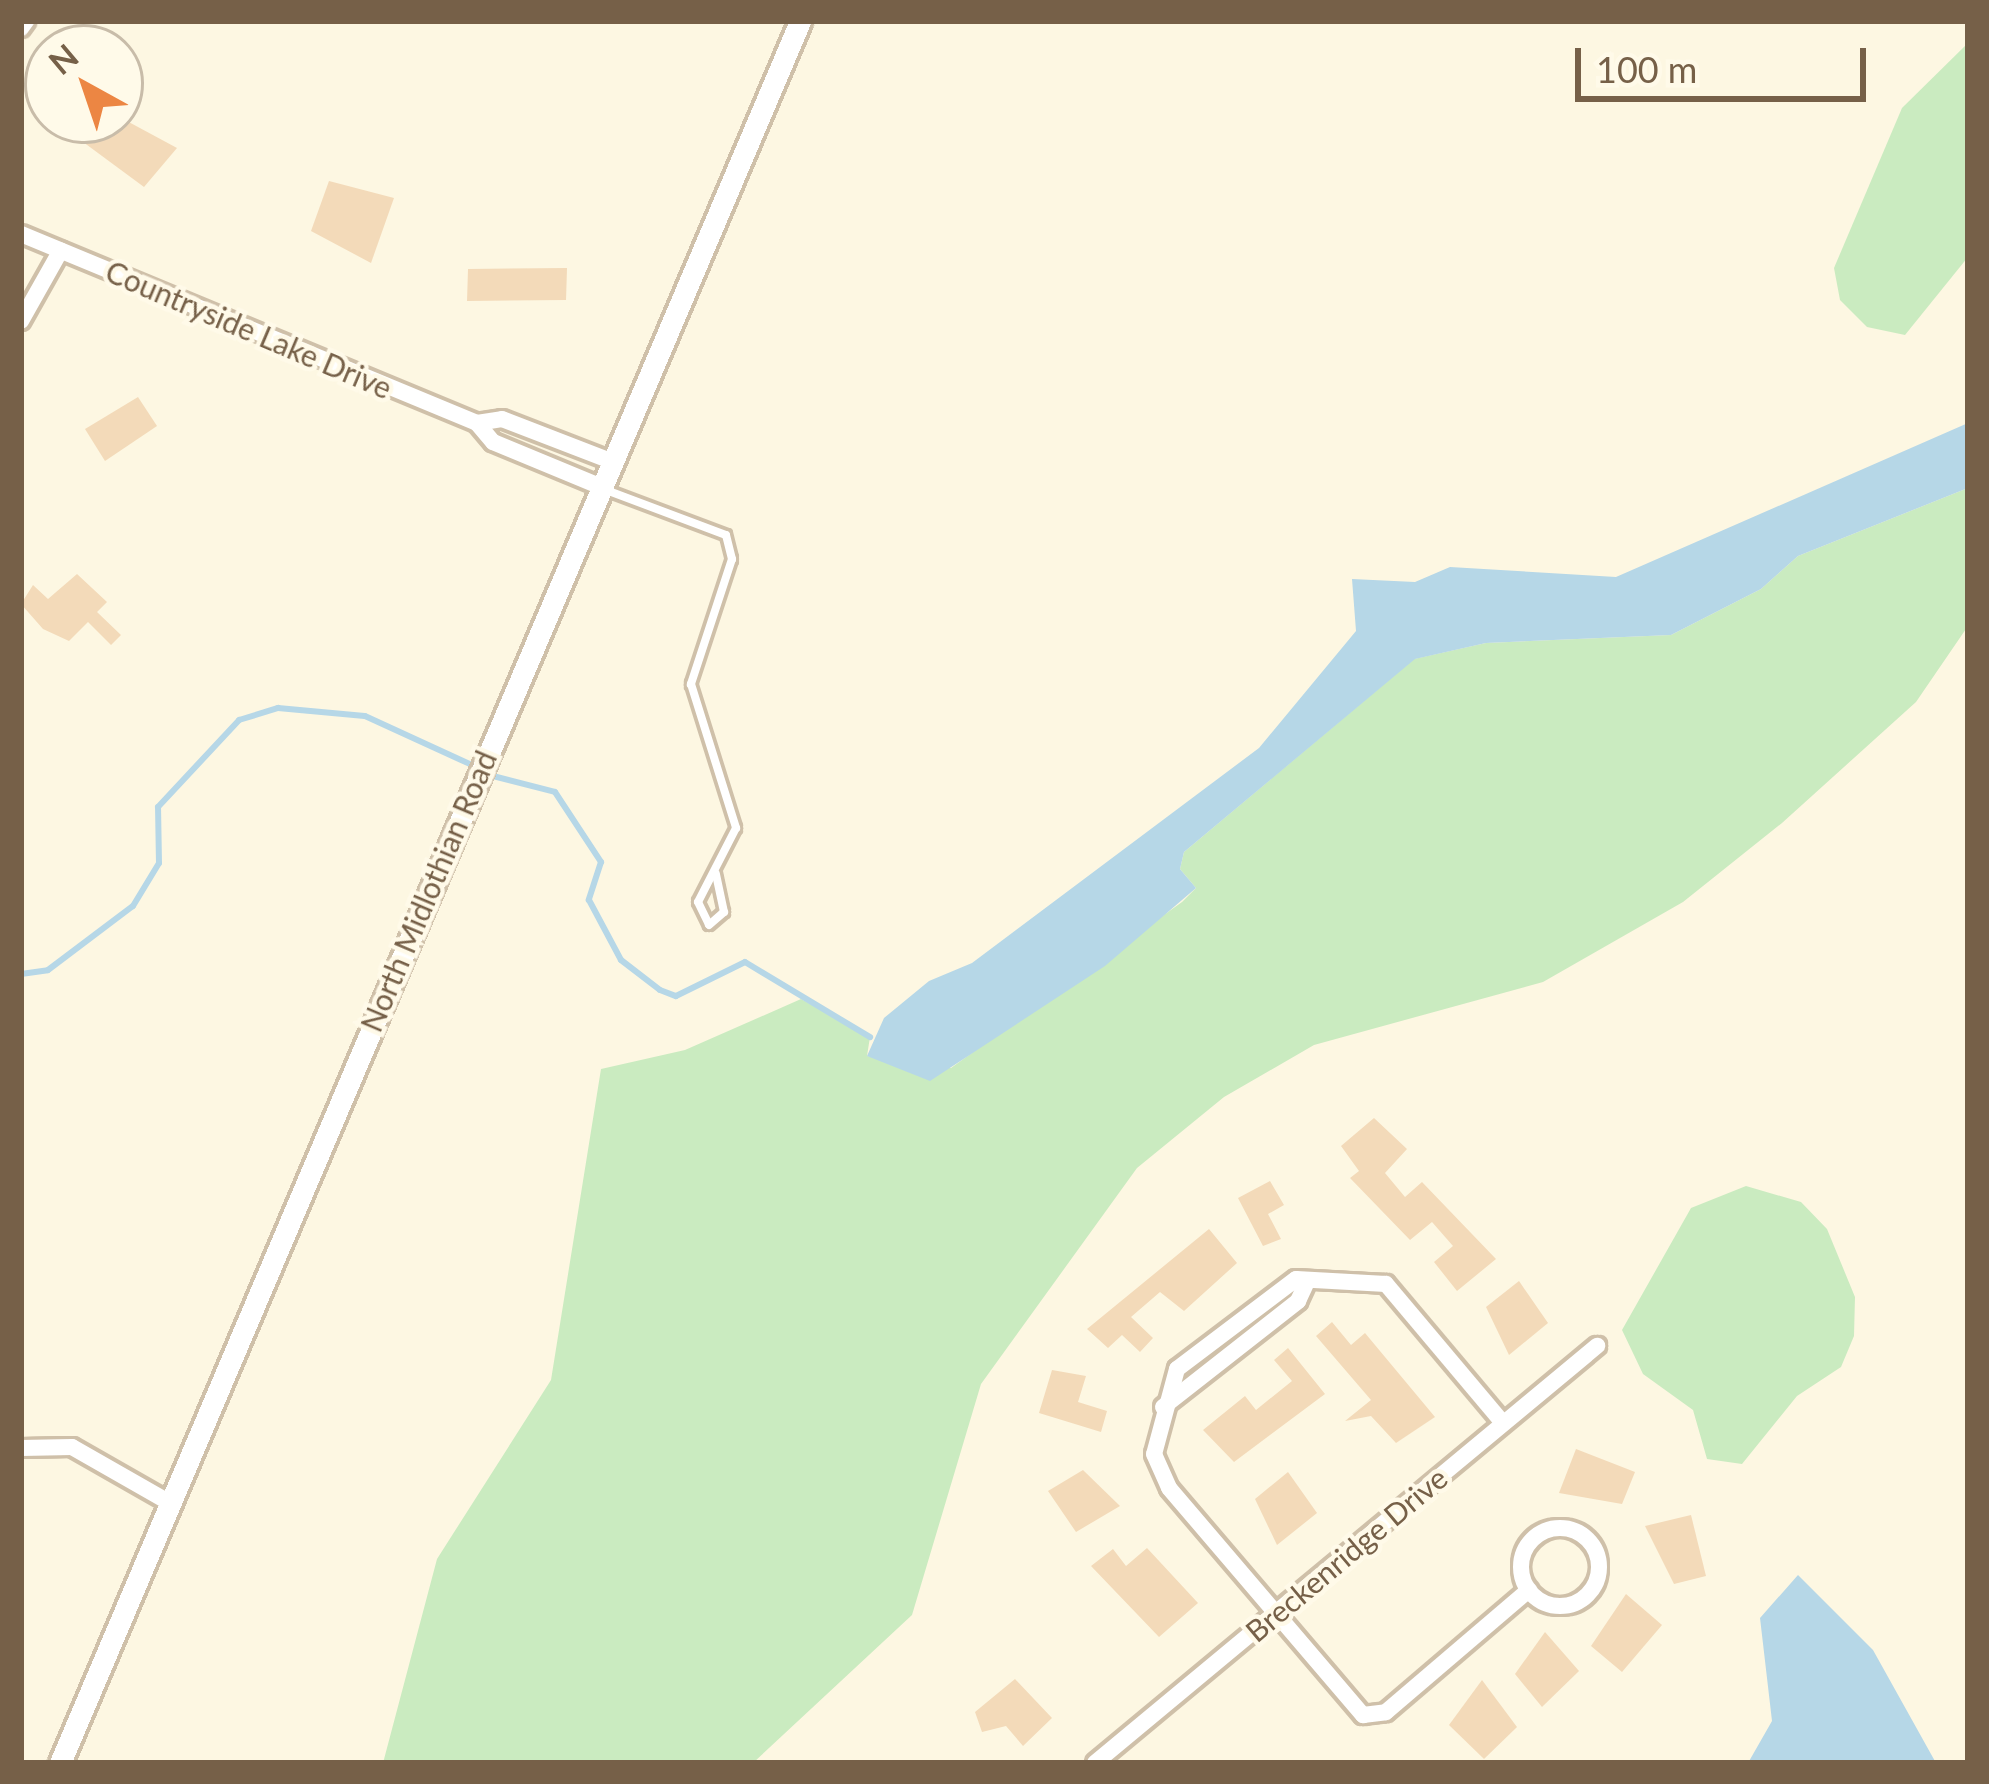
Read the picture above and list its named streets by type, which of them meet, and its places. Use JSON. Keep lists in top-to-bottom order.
{
  "streets": {
    "main road": ["North Midlothian Road"],
    "street": ["Countryside Lake Drive", "Breckenridge Drive"]
  },
  "crossings": [
    ["Countryside Lake Drive", "North Midlothian Road"]
  ],
  "scale_bar": "100 m",
  "north": "top left"
}
